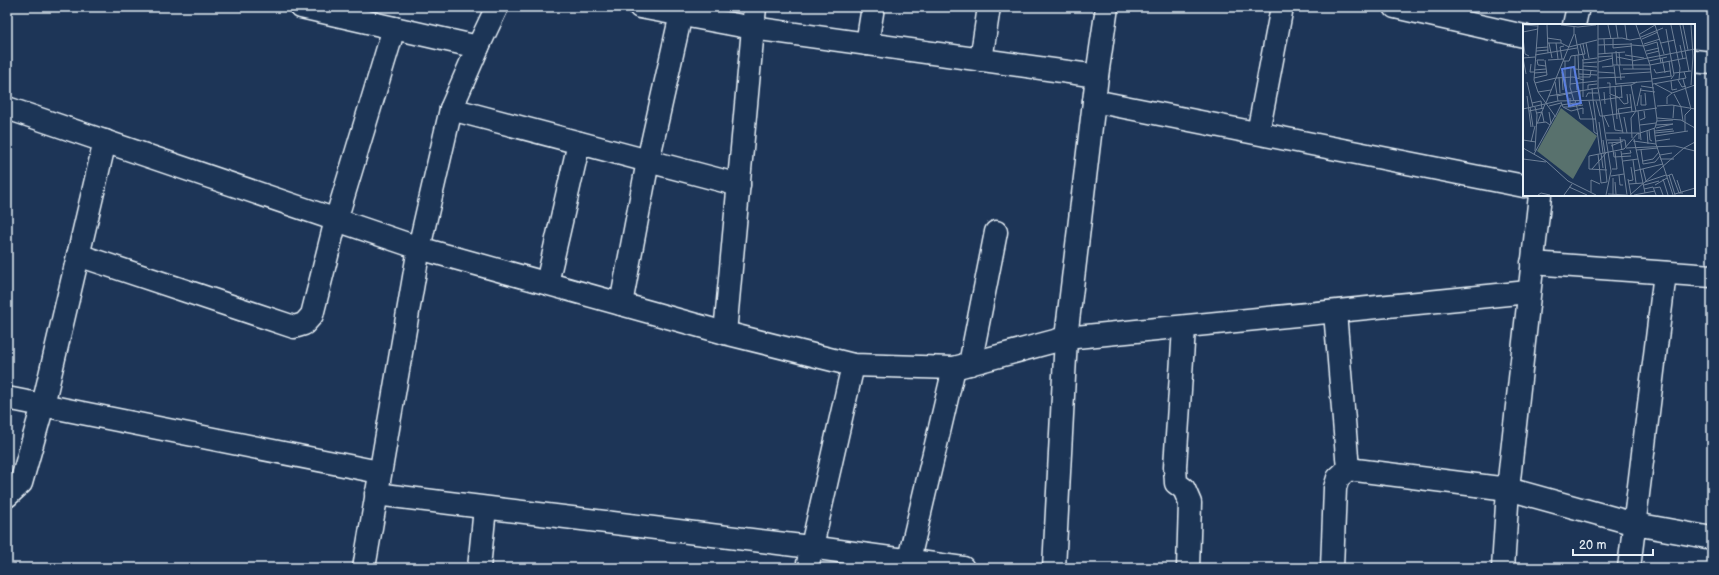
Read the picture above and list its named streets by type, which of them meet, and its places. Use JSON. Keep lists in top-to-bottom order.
{
  "scale_bar": "20 m"
}
